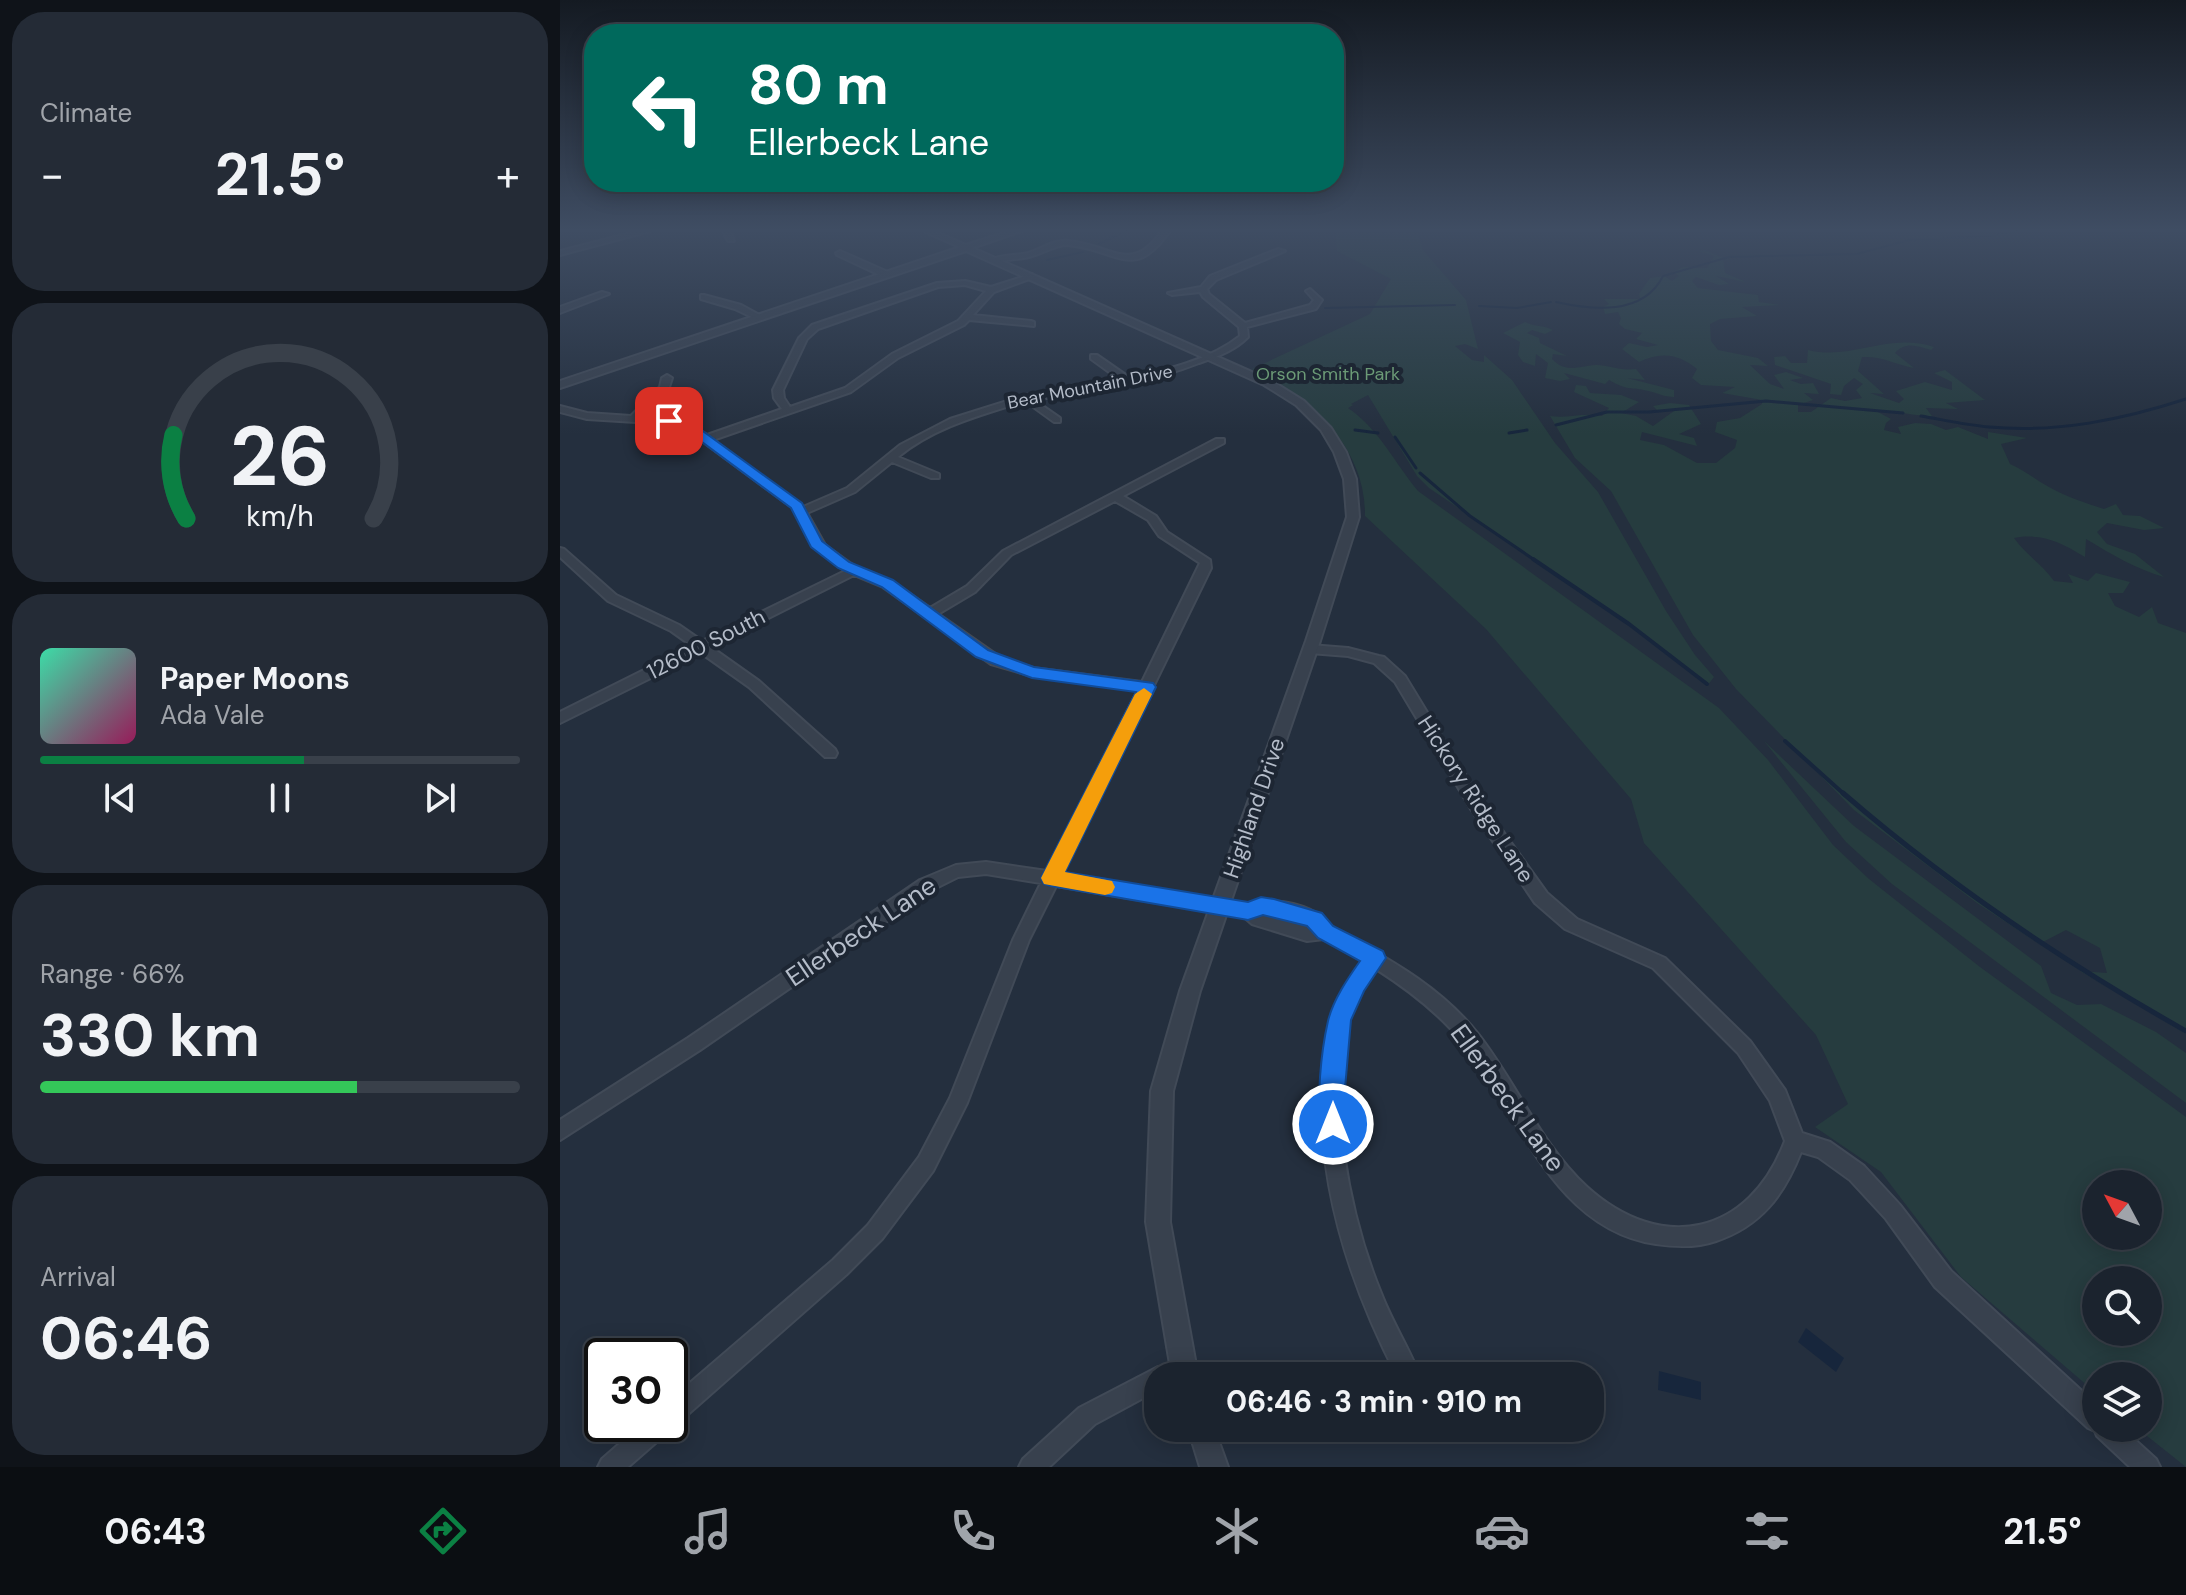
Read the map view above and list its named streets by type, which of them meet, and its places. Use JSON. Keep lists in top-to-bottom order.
{
  "streets": {
    "street": [
      "Bear Mountain Drive",
      "12600 South",
      "Hickory Ridge Lane",
      "Highland Drive",
      "Ellerbeck Lane"
    ]
  },
  "crossings": [
    ["Bear Mountain Drive", "Highland Drive"],
    ["Hickory Ridge Lane", "Highland Drive"],
    ["Hickory Ridge Lane", "Ellerbeck Lane"],
    ["Highland Drive", "Ellerbeck Lane"]
  ],
  "parks": ["Orson Smith Park"],
  "north": "top left",
  "page": {
    "tile": [
      "Climate",
      ["Range · 66%", "330 km"],
      ["Arrival", "06:46"]
    ],
    "turn": ["80 m", "Ellerbeck Lane"],
    "heat": ["−", "21.5°", "+"],
    "song": ["Paper Moons", "Ada Vale"],
    "limit": "30",
    "trip": "06:46 · 3 min · 910 m",
    "tabs": ["06:43", "21.5°"],
    "gauge": ["26", "km/h"]
  }
}
